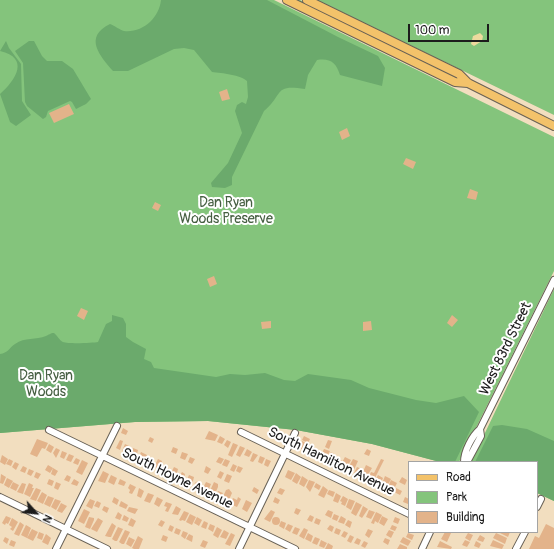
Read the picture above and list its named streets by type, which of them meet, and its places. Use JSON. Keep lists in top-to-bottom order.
{
  "streets": {
    "street": ["West 83rd Street", "South Hamilton Avenue", "South Hoyne Avenue"]
  },
  "parks": ["Dan Ryan Woods Preserve", "Dan Ryan Woods"],
  "legend": ["Road", "Park", "Building"],
  "scale_bar": "100 m",
  "north": "bottom right"
}
